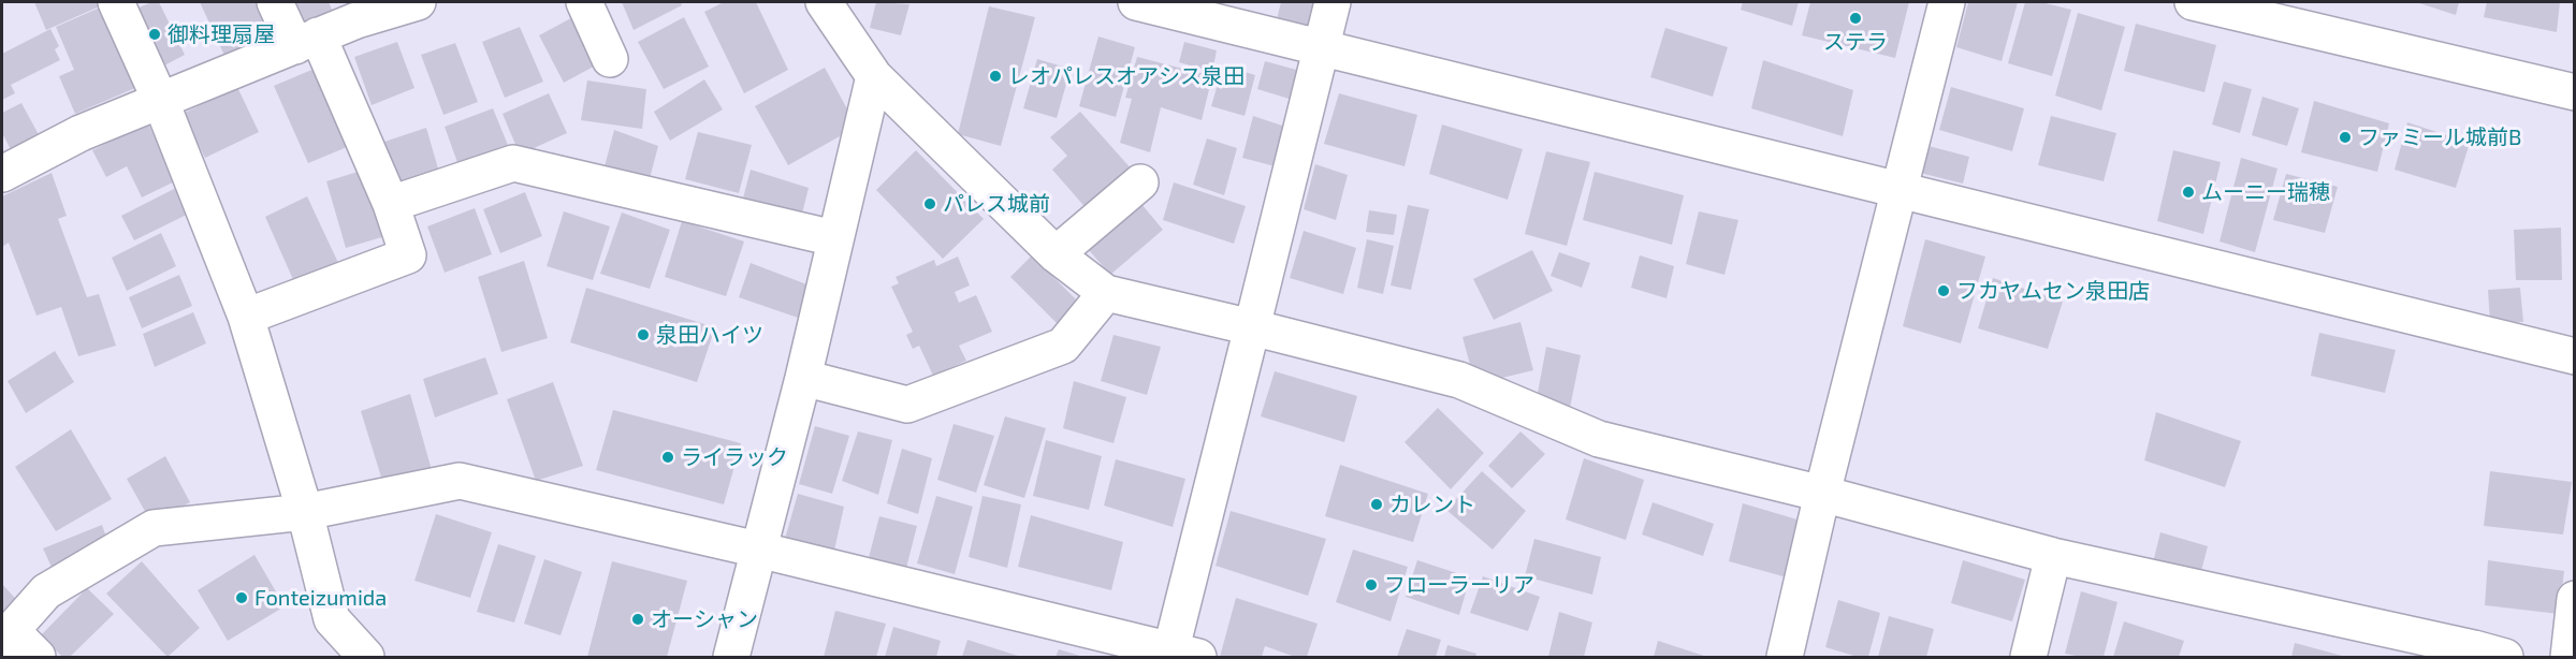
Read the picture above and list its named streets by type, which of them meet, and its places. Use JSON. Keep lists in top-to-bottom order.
{
  "places": [
    "ステラ",
    "御料理扇屋",
    "レオパレスオアシス泉田",
    "ファミール城前B",
    "ムーニー瑞穂",
    "パレス城前",
    "フカヤムセン泉田店",
    "泉田ハイツ",
    "ライラック",
    "カレント",
    "フローラーリア",
    "Fonteizumida",
    "オーシャン"
  ]
}
